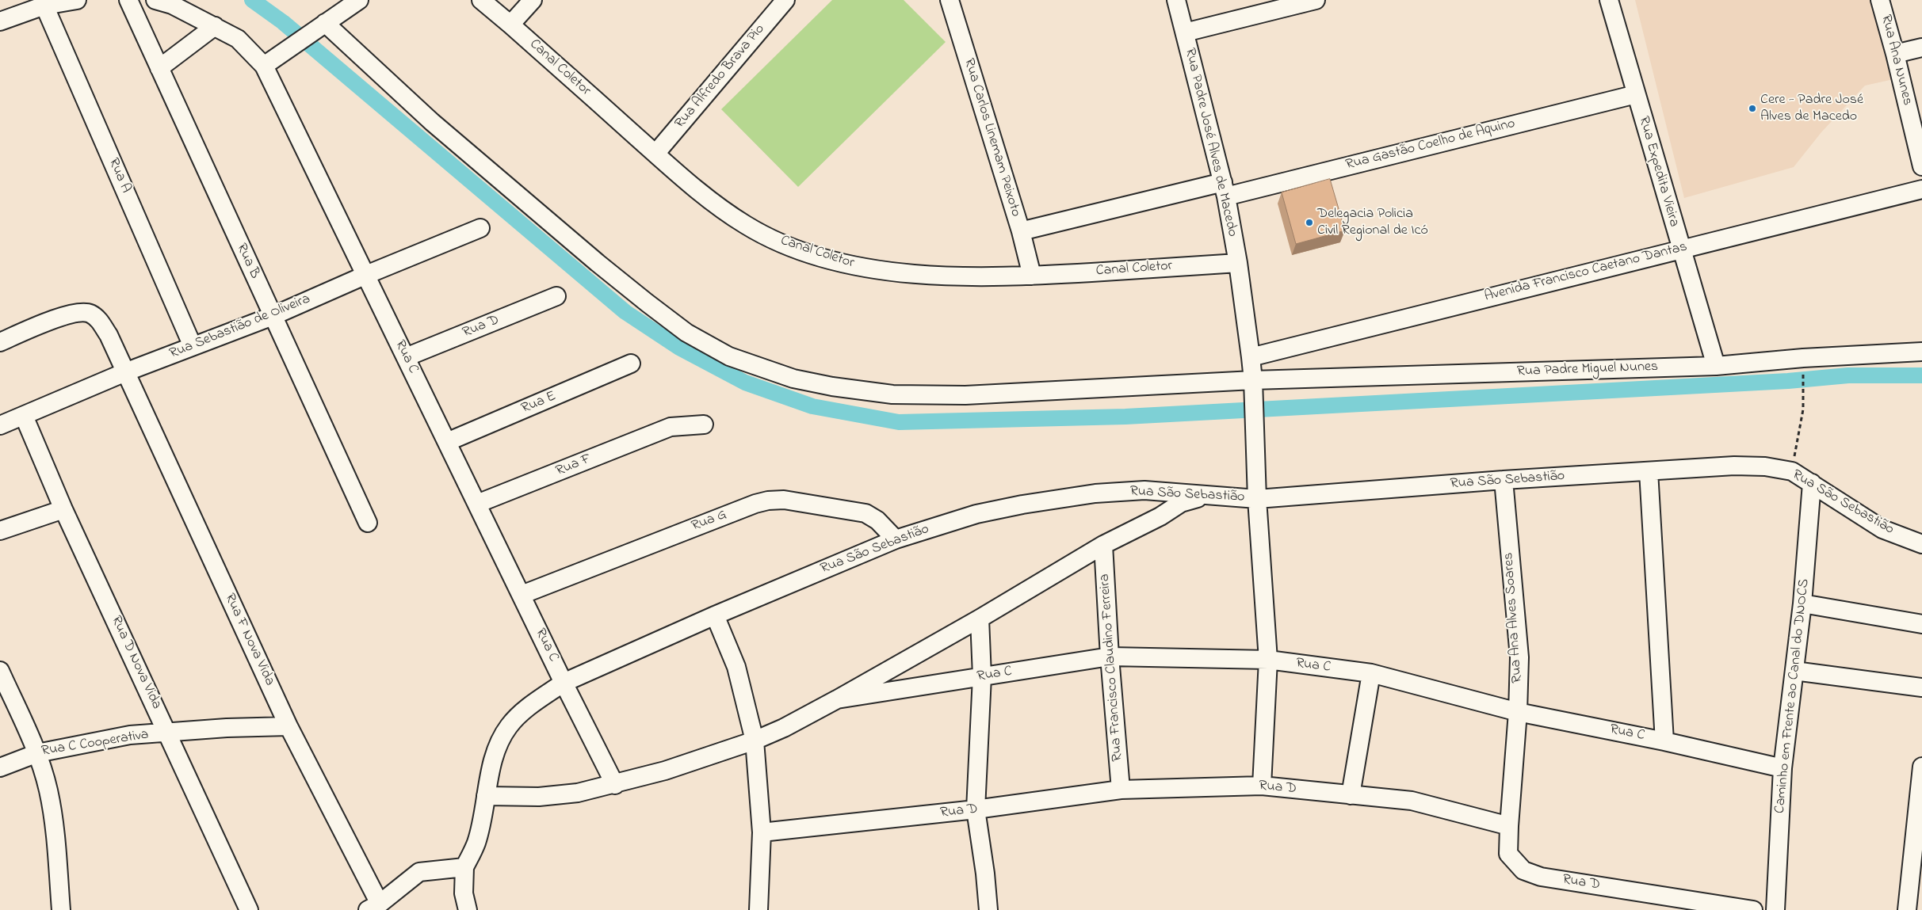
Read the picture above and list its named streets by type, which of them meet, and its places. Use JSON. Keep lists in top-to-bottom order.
{
  "streets": {
    "street": [
      "Rua Ana Nunes",
      "Canal Coletor",
      "Rua Alfredo Brava Pio",
      "Rua Carlos Linemam Peixoto",
      "Rua Padre José Alves de Macedo",
      "Rua Gastão Coelho de Aquino",
      "Rua Expedita Vieira",
      "Rua A",
      "Rua B",
      "Avenida Francisco Caetano Dantas",
      "Rua Sebastião de Oliveira",
      "Rua D",
      "Rua C",
      "Rua Padre Miguel Nunes",
      "Rua E",
      "Rua F",
      "Rua São Sebastião",
      "Rua G",
      "Rua Ana Alves Soares",
      "Rua F Nova Vida",
      "Rua D Nova Vida",
      "Rua Francisco Claudino Ferreira",
      "Caminho em Frente ao Canal do DNOCS",
      "Rua C Cooperativa"
    ]
  },
  "crossings": [
    ["Canal Coletor", "Rua Alfredo Brava Pio"],
    ["Canal Coletor", "Rua Carlos Linemam Peixoto"],
    ["Canal Coletor", "Rua Padre José Alves de Macedo"],
    ["Rua Carlos Linemam Peixoto", "Rua Gastão Coelho de Aquino"],
    ["Rua Padre José Alves de Macedo", "Rua Gastão Coelho de Aquino"],
    ["Rua Padre José Alves de Macedo", "Avenida Francisco Caetano Dantas"],
    ["Rua Padre José Alves de Macedo", "Rua D"],
    ["Rua Padre José Alves de Macedo", "Rua C"],
    ["Rua Padre José Alves de Macedo", "Rua Padre Miguel Nunes"],
    ["Rua Padre José Alves de Macedo", "Rua São Sebastião"],
    ["Rua Gastão Coelho de Aquino", "Rua Expedita Vieira"],
    ["Rua Expedita Vieira", "Avenida Francisco Caetano Dantas"],
    ["Rua Expedita Vieira", "Rua Padre Miguel Nunes"],
    ["Rua A", "Rua Sebastião de Oliveira"],
    ["Rua B", "Rua Sebastião de Oliveira"],
    ["Rua Sebastião de Oliveira", "Rua C"],
    ["Rua Sebastião de Oliveira", "Rua F Nova Vida"],
    ["Rua Sebastião de Oliveira", "Rua D Nova Vida"],
    ["Rua D", "Rua C"],
    ["Rua D", "Rua Ana Alves Soares"],
    ["Rua D", "Rua Francisco Claudino Ferreira"],
    ["Rua C", "Rua E"],
    ["Rua C", "Rua F"],
    ["Rua C", "Rua São Sebastião"],
    ["Rua C", "Rua G"],
    ["Rua C", "Rua Ana Alves Soares"],
    ["Rua C", "Rua Francisco Claudino Ferreira"],
    ["Rua C", "Caminho em Frente ao Canal do DNOCS"],
    ["Rua São Sebastião", "Rua G"],
    ["Rua São Sebastião", "Rua Ana Alves Soares"],
    ["Rua São Sebastião", "Caminho em Frente ao Canal do DNOCS"],
    ["Rua F Nova Vida", "Rua C Cooperativa"],
    ["Rua D Nova Vida", "Rua C Cooperativa"]
  ],
  "places": ["Cere - Padre José Alves de Macedo", "Delegacia Policia Civil Regional de Icó"]
}
